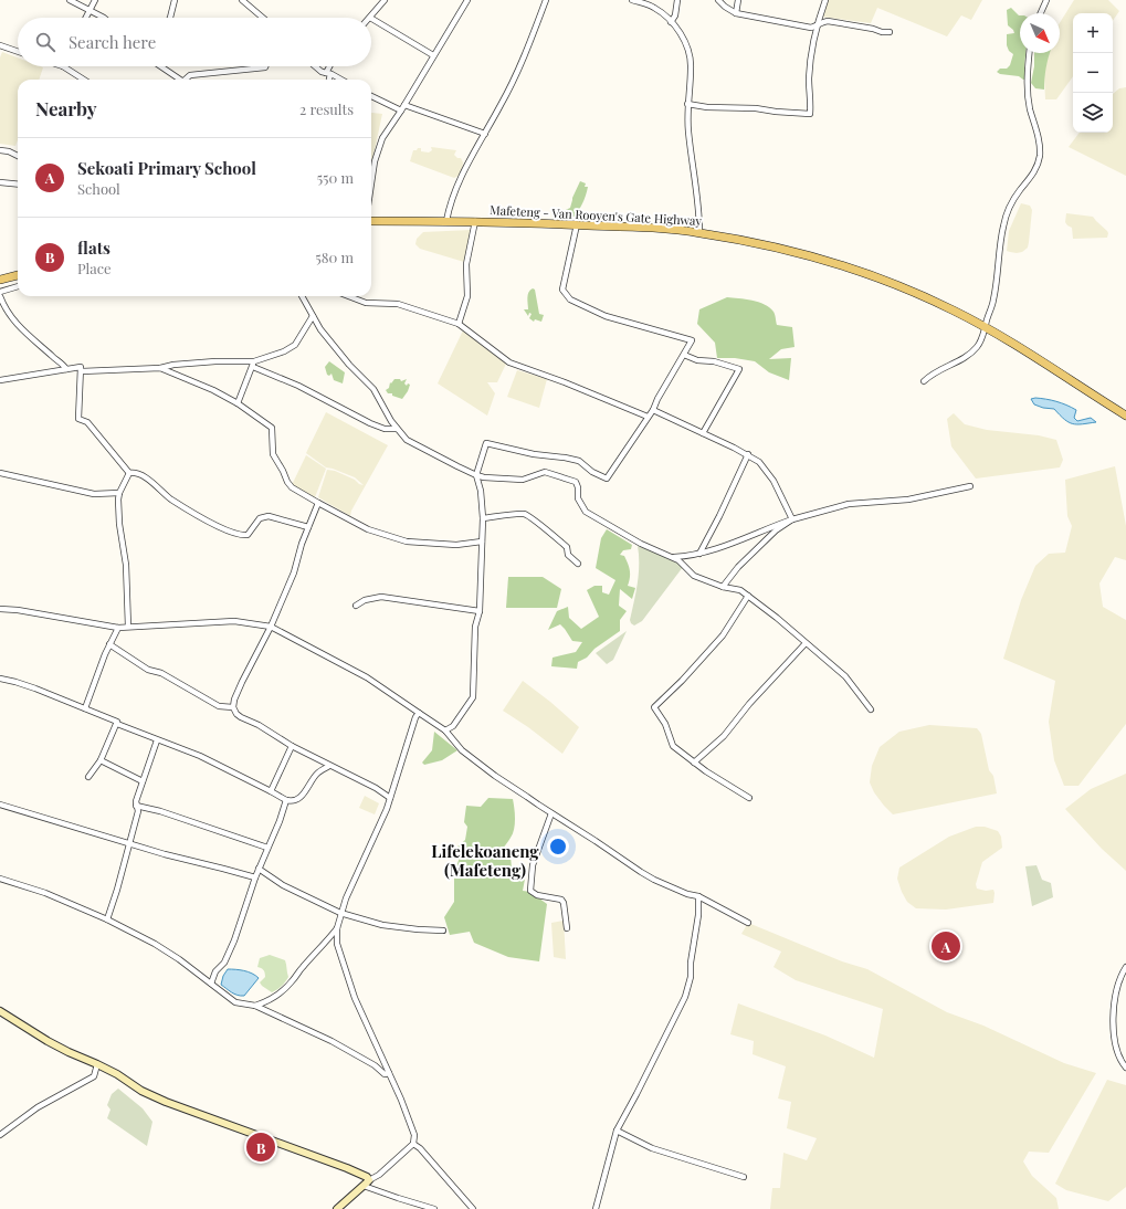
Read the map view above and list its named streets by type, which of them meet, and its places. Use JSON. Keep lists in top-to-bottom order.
{
  "streets": {
    "main road": ["Mafeteng - Van Rooyen's Gate Highway"]
  },
  "districts": ["Lifelekoaneng (Mafeteng)"],
  "north": "bottom right",
  "page": {
    "map_buttons": ["+", "−"],
    "search": "Search here",
    "heading": ["Nearby", "2 results"],
    "list": [
      {
        "mark": "A",
        "name": "Sekoati Primary School",
        "note": "School",
        "value": "550 m"
      },
      {
        "mark": "B",
        "name": "flats",
        "note": "Place",
        "value": "580 m"
      }
    ],
    "pins": ["A", "B"]
  }
}
